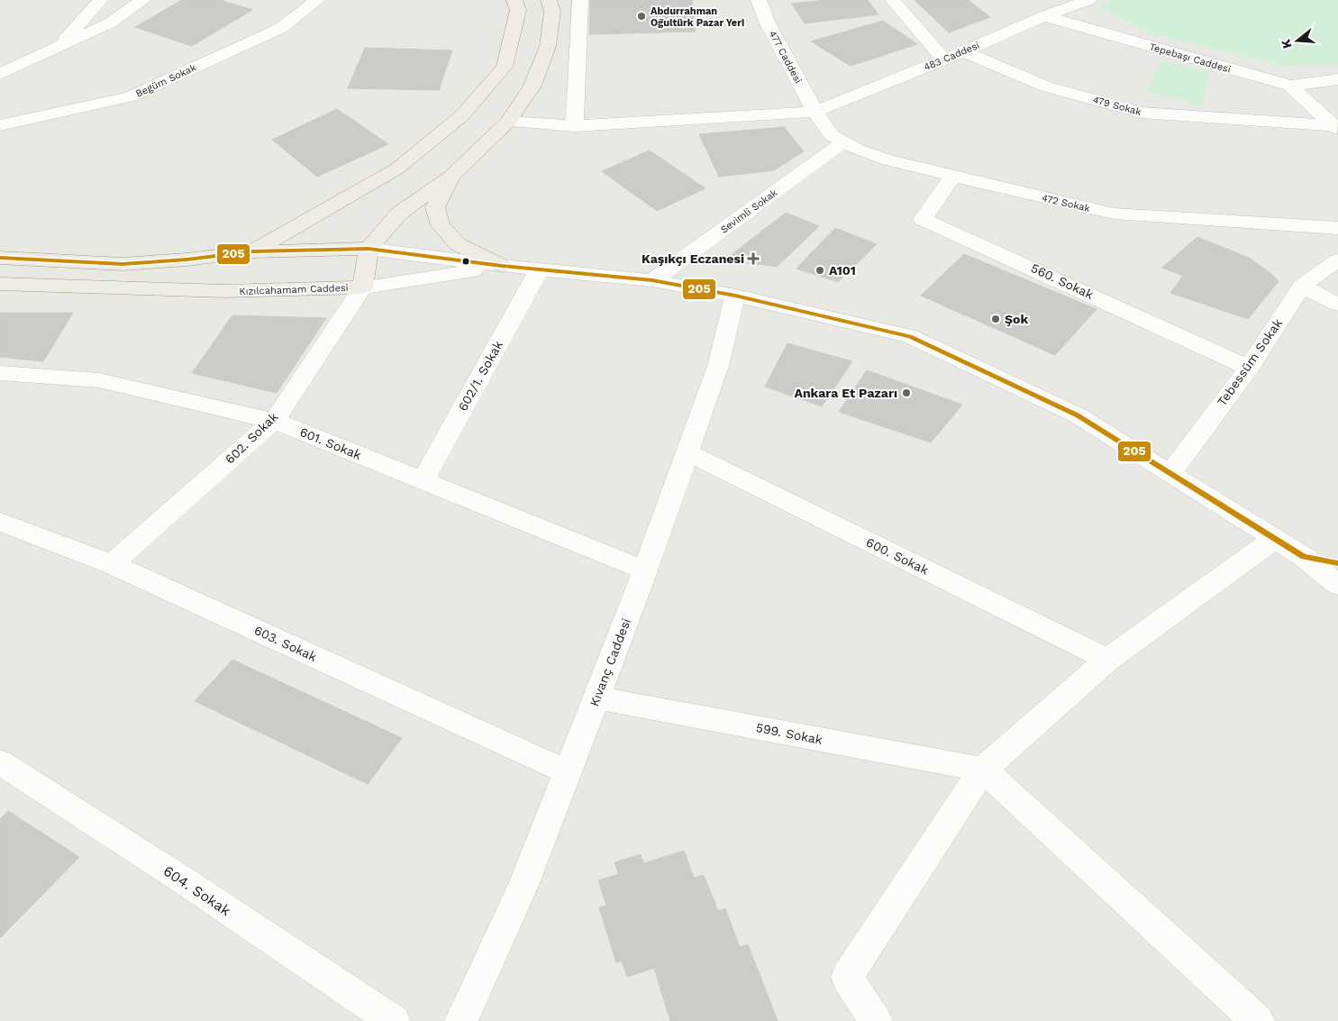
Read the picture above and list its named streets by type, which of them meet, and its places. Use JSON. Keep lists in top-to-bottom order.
{
  "streets": {
    "main road": ["Kızılcahamam Caddesi"],
    "street": [
      "483 Caddesi",
      "477 Caddesi",
      "Tepebaşı Caddesi",
      "Begüm Sokak",
      "479 Sokak",
      "472 Sokak",
      "Sevimli Sokak",
      "560. Sokak",
      "Tebessüm Sokak",
      "602/1. Sokak",
      "602. Sokak",
      "601. Sokak",
      "600. Sokak",
      "603. Sokak",
      "Kıvanç Caddesi",
      "599. Sokak",
      "604. Sokak"
    ]
  },
  "crossings": [
    ["483 Caddesi", "477 Caddesi"],
    ["483 Caddesi", "Tepebaşı Caddesi"],
    ["483 Caddesi", "479 Sokak"],
    ["483 Caddesi", "472 Sokak"],
    ["477 Caddesi", "472 Sokak"],
    ["472 Sokak", "Sevimli Sokak"],
    ["472 Sokak", "560. Sokak"],
    ["560. Sokak", "Tebessüm Sokak"],
    ["Kızılcahamam Caddesi", "602. Sokak"],
    ["602/1. Sokak", "601. Sokak"],
    ["602. Sokak", "601. Sokak"],
    ["602. Sokak", "603. Sokak"],
    ["601. Sokak", "Kıvanç Caddesi"],
    ["600. Sokak", "Kıvanç Caddesi"],
    ["603. Sokak", "Kıvanç Caddesi"],
    ["Kıvanç Caddesi", "599. Sokak"]
  ],
  "places": {
    "other": [
      "Abdurrahman Oğultürk Pazar Yeri",
      "A101",
      "Şok",
      "Ankara Et Pazarı"
    ],
    "health": ["Kaşıkçı Eczanesi"]
  },
  "lines": ["transit line 205"],
  "north": "left"
}
